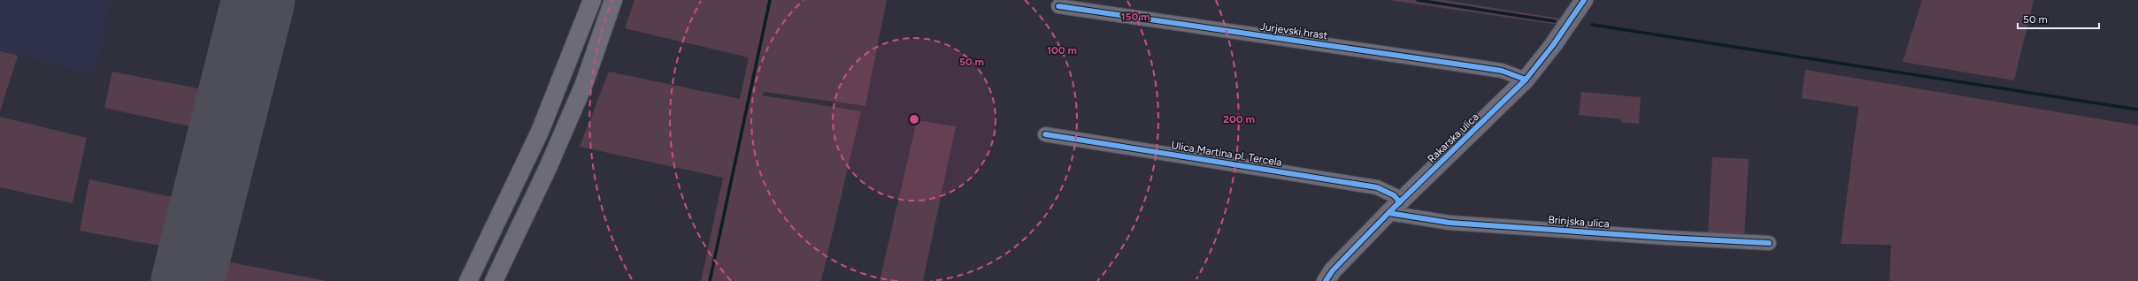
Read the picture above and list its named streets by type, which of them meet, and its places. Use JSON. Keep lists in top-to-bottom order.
{
  "streets": {
    "main road": ["Rakarska ulica"],
    "street": ["Jurjevski hrast", "Ulica Martina pl. Tercela", "Brinjska ulica"]
  },
  "crossings": [
    ["Jurjevski hrast", "Rakarska ulica"],
    ["Rakarska ulica", "Ulica Martina pl. Tercela"],
    ["Rakarska ulica", "Brinjska ulica"],
    ["Ulica Martina pl. Tercela", "Brinjska ulica"]
  ],
  "scale_bar": "50 m",
  "rings": [
    "150 m",
    "100 m",
    "50 m",
    "200 m"
  ]
}
